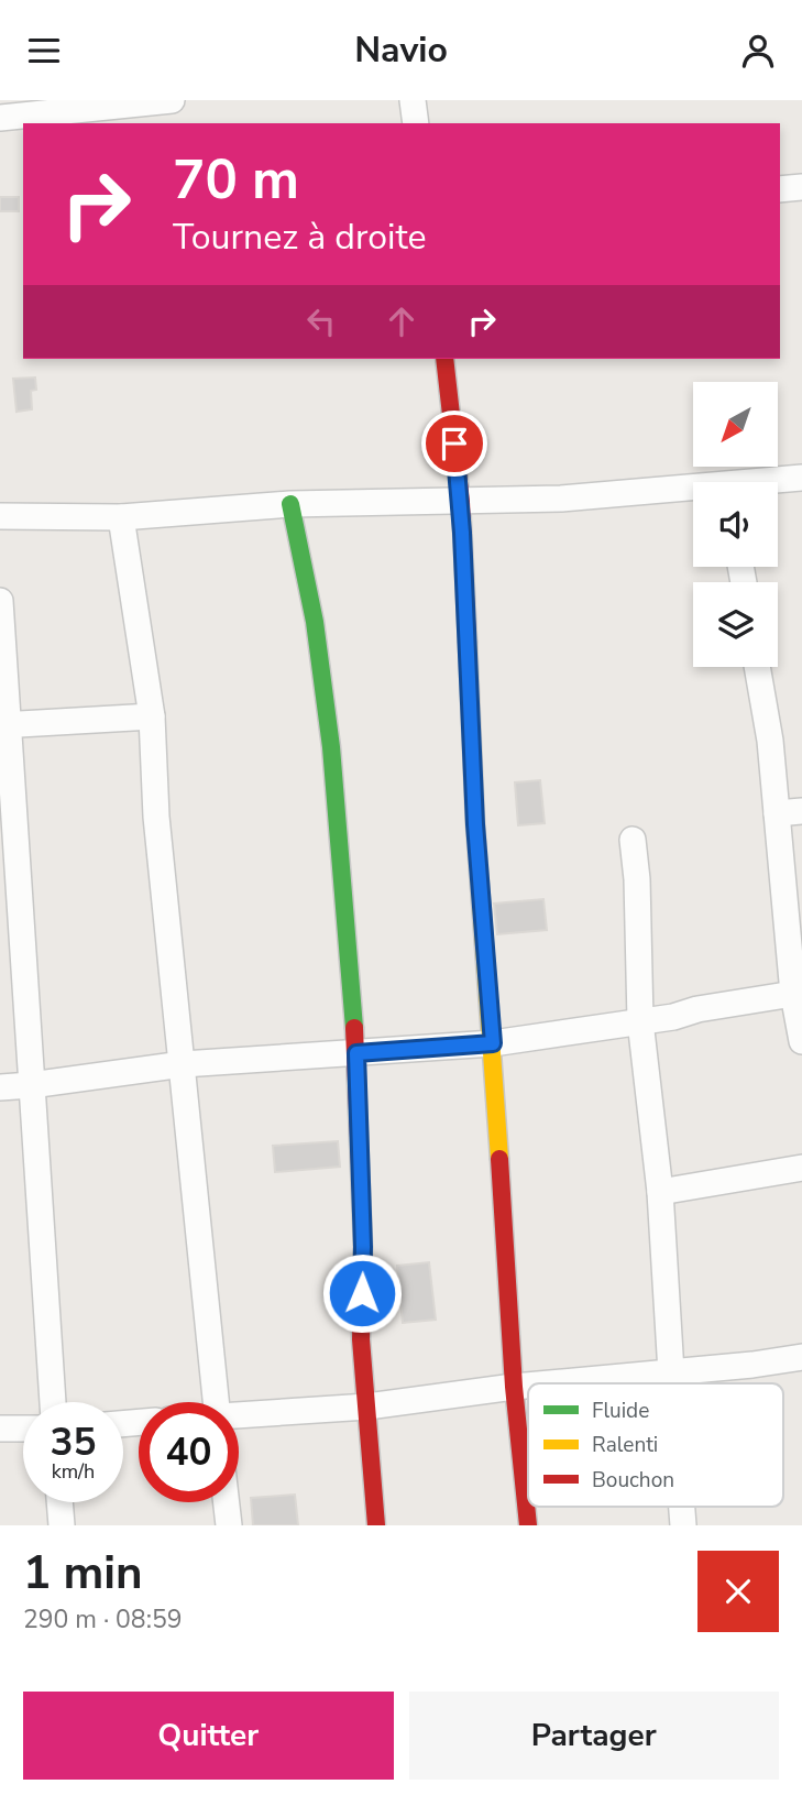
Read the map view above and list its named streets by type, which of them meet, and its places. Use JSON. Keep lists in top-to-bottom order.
{
  "legend": ["Fluide", "Ralenti", "Bouchon"],
  "north": "bottom left",
  "page": {
    "header": "Navio",
    "turn": ["70 m", "Tournez à droite"],
    "speed": "35 km/h",
    "limit": "40",
    "heading": ["1 min", "290 m · 08:59"],
    "buttons": ["Quitter", "Partager"]
  }
}
